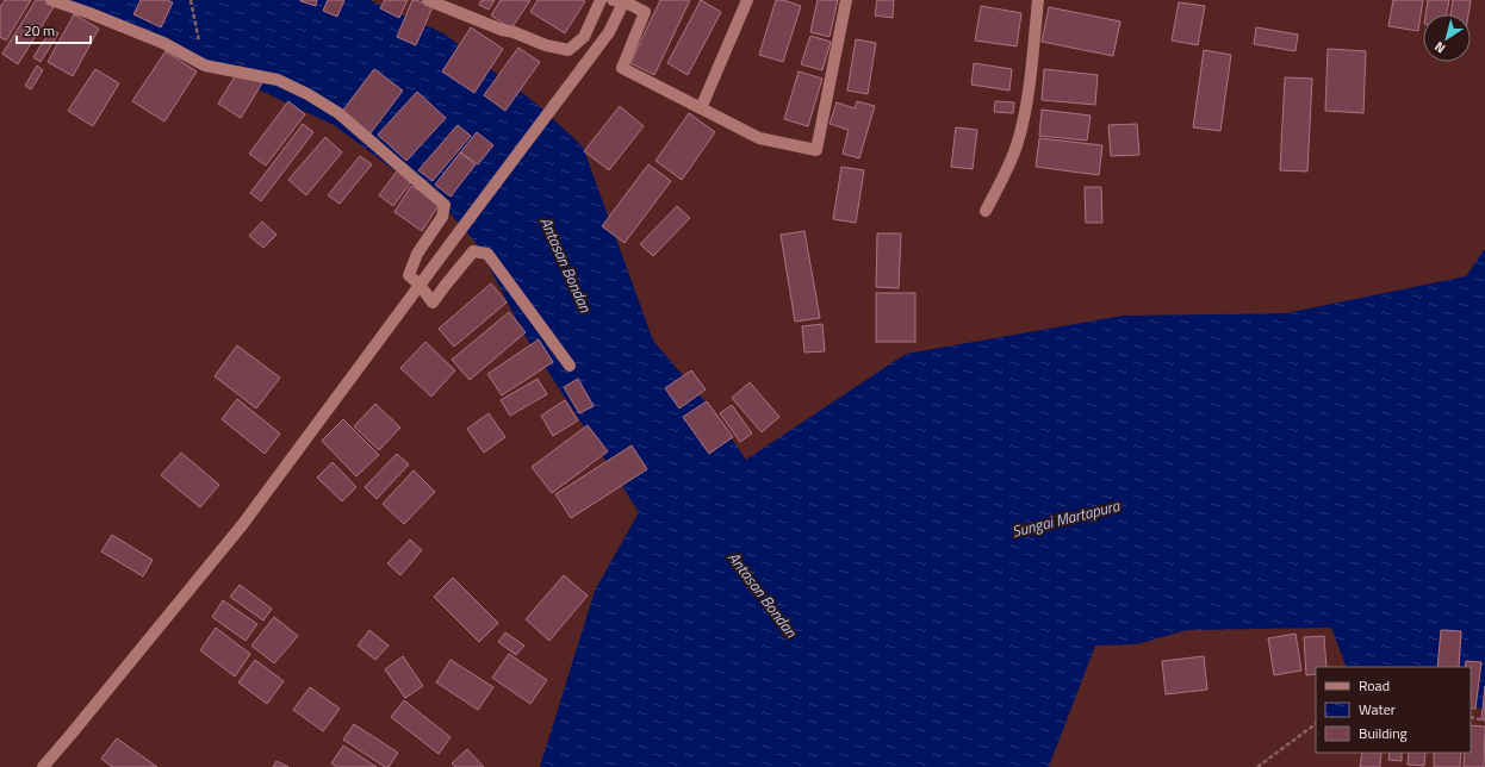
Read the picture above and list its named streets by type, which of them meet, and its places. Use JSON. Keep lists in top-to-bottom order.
{
  "water": ["Antasan Bondan", "Sungai Martapura"],
  "legend": ["Road", "Water", "Building"],
  "scale_bar": "20 m",
  "north": "bottom left"
}
